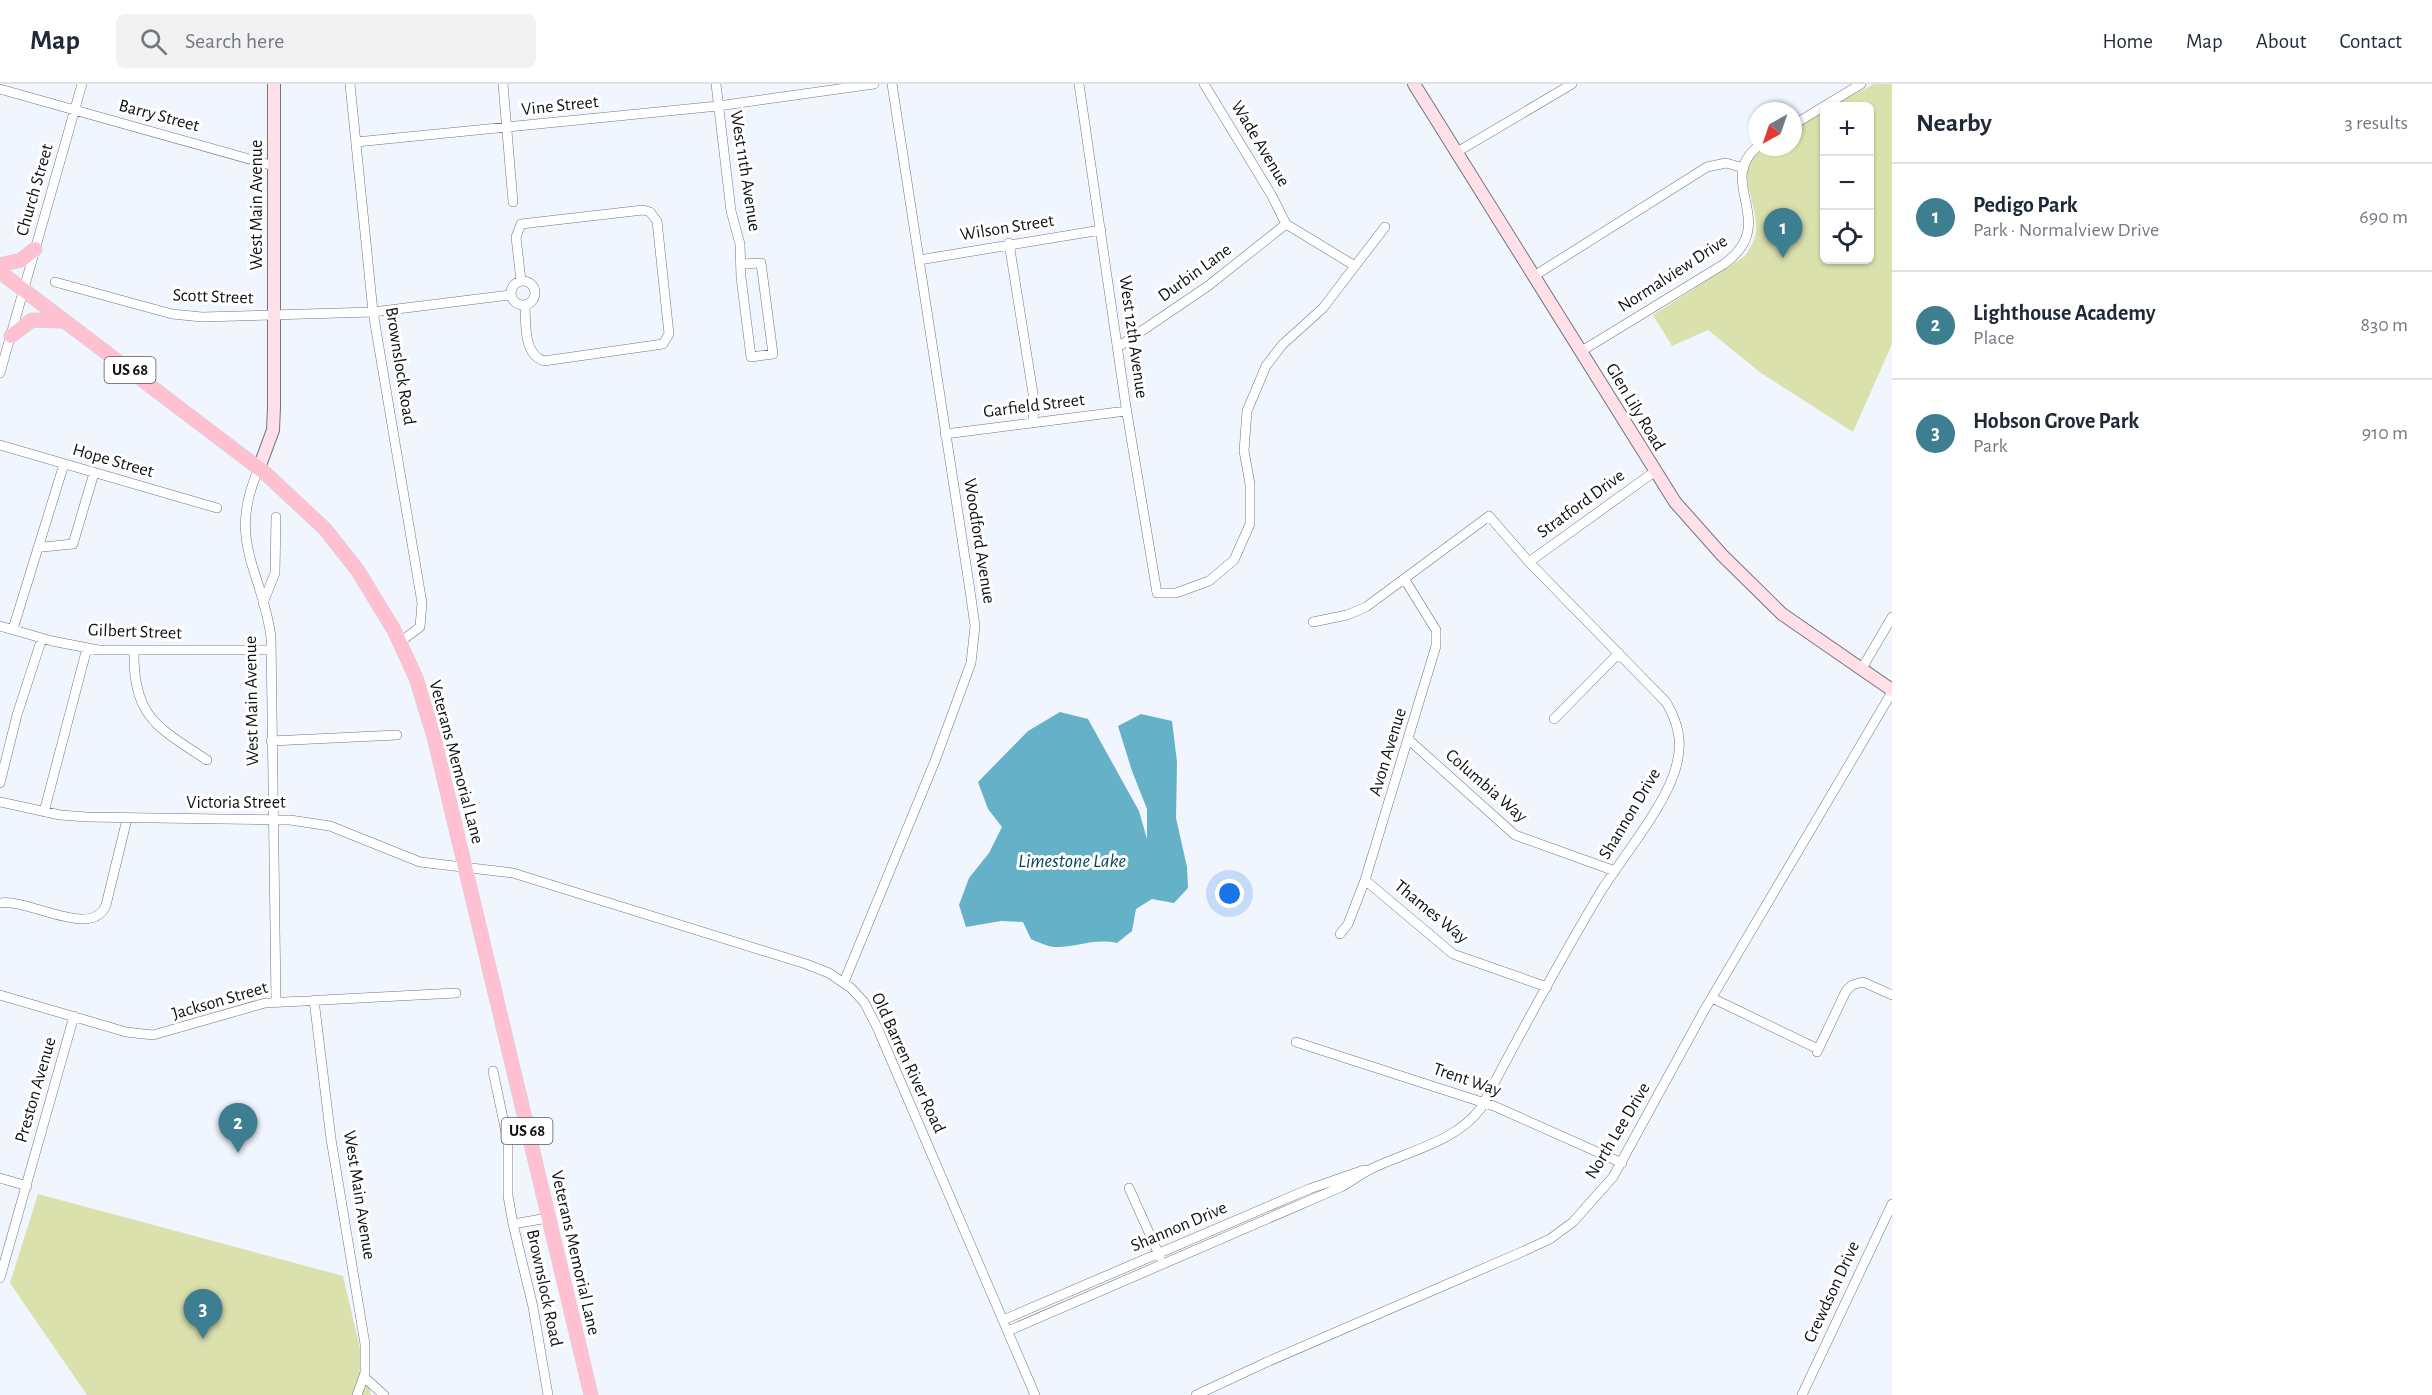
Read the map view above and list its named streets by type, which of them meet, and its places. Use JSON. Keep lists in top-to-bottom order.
{
  "streets": {
    "main road": ["US 68", "Veterans Memorial Lane"],
    "street": [
      "Vine Street",
      "Barry Street",
      "Wade Avenue",
      "West 11th Avenue",
      "Church Street",
      "West Main Avenue",
      "Wilson Street",
      "Durbin Lane",
      "Normalview Drive",
      "Scott Street",
      "West 12th Avenue",
      "Brownslock Road",
      "Garfield Street",
      "Glen Lily Road",
      "Hope Street",
      "Stratford Drive",
      "Woodford Avenue",
      "Gilbert Street",
      "Avon Avenue",
      "Columbia Way",
      "Victoria Street",
      "Shannon Drive",
      "Thames Way",
      "Jackson Street",
      "Old Barren River Road",
      "Trent Way",
      "Preston Avenue",
      "North Lee Drive",
      "Crewdson Drive"
    ]
  },
  "crossings": [
    ["Vine Street", "West 11th Avenue"],
    ["Vine Street", "Brownslock Road"],
    ["Barry Street", "Church Street"],
    ["Barry Street", "West Main Avenue"],
    ["Wade Avenue", "Durbin Lane"],
    ["Church Street", "Veterans Memorial Lane"],
    ["West Main Avenue", "Scott Street"],
    ["West Main Avenue", "Gilbert Street"],
    ["West Main Avenue", "Veterans Memorial Lane"],
    ["West Main Avenue", "Victoria Street"],
    ["West Main Avenue", "Jackson Street"],
    ["Wilson Street", "West 12th Avenue"],
    ["Wilson Street", "Woodford Avenue"],
    ["Durbin Lane", "West 12th Avenue"],
    ["Normalview Drive", "Glen Lily Road"],
    ["Scott Street", "Brownslock Road"],
    ["West 12th Avenue", "Garfield Street"],
    ["Brownslock Road", "Veterans Memorial Lane"],
    ["Garfield Street", "Woodford Avenue"],
    ["Glen Lily Road", "Stratford Drive"],
    ["Glen Lily Road", "North Lee Drive"],
    ["Stratford Drive", "Shannon Drive"],
    ["Woodford Avenue", "Old Barren River Road"],
    ["Avon Avenue", "Columbia Way"],
    ["Avon Avenue", "Shannon Drive"],
    ["Avon Avenue", "Thames Way"],
    ["Veterans Memorial Lane", "Victoria Street"],
    ["Veterans Memorial Lane", "Old Barren River Road"],
    ["Columbia Way", "Shannon Drive"],
    ["Victoria Street", "Old Barren River Road"],
    ["Shannon Drive", "Thames Way"],
    ["Shannon Drive", "Old Barren River Road"],
    ["Shannon Drive", "Trent Way"],
    ["Jackson Street", "Preston Avenue"],
    ["Trent Way", "North Lee Drive"]
  ],
  "water": ["Limestone Lake"],
  "north": "bottom left",
  "page": {
    "header": "Map",
    "search": "Search here",
    "nav": [
      "Home",
      "Map",
      "About",
      "Contact"
    ],
    "heading": ["Nearby", "3 results"],
    "map_buttons": ["+", "−"],
    "list": [
      {
        "mark": "1",
        "name": "Pedigo Park",
        "note": "Park · Normalview Drive",
        "value": "690 m"
      },
      {
        "mark": "2",
        "name": "Lighthouse Academy",
        "note": "Place",
        "value": "830 m"
      },
      {
        "mark": "3",
        "name": "Hobson Grove Park",
        "note": "Park",
        "value": "910 m"
      }
    ],
    "pins": ["1", "2", "3"]
  }
}
